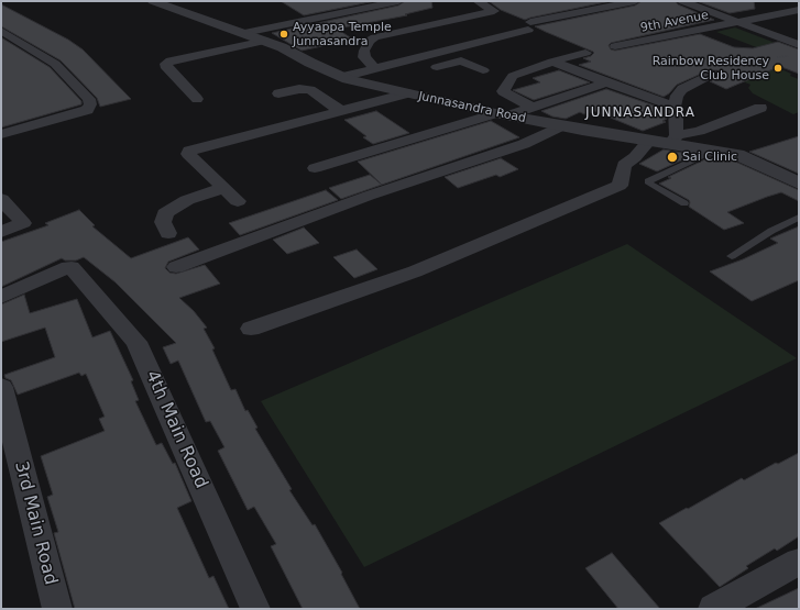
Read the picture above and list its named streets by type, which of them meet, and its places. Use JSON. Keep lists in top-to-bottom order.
{
  "streets": {
    "street": [
      "9th Avenue",
      "Junnasandra Road",
      "4th Main Road",
      "3rd Main Road"
    ]
  },
  "districts": ["JUNNASANDRA"],
  "places": ["Ayyappa Temple Junnasandra", "Rainbow Residency Club House", "Sai Clinic"]
}
